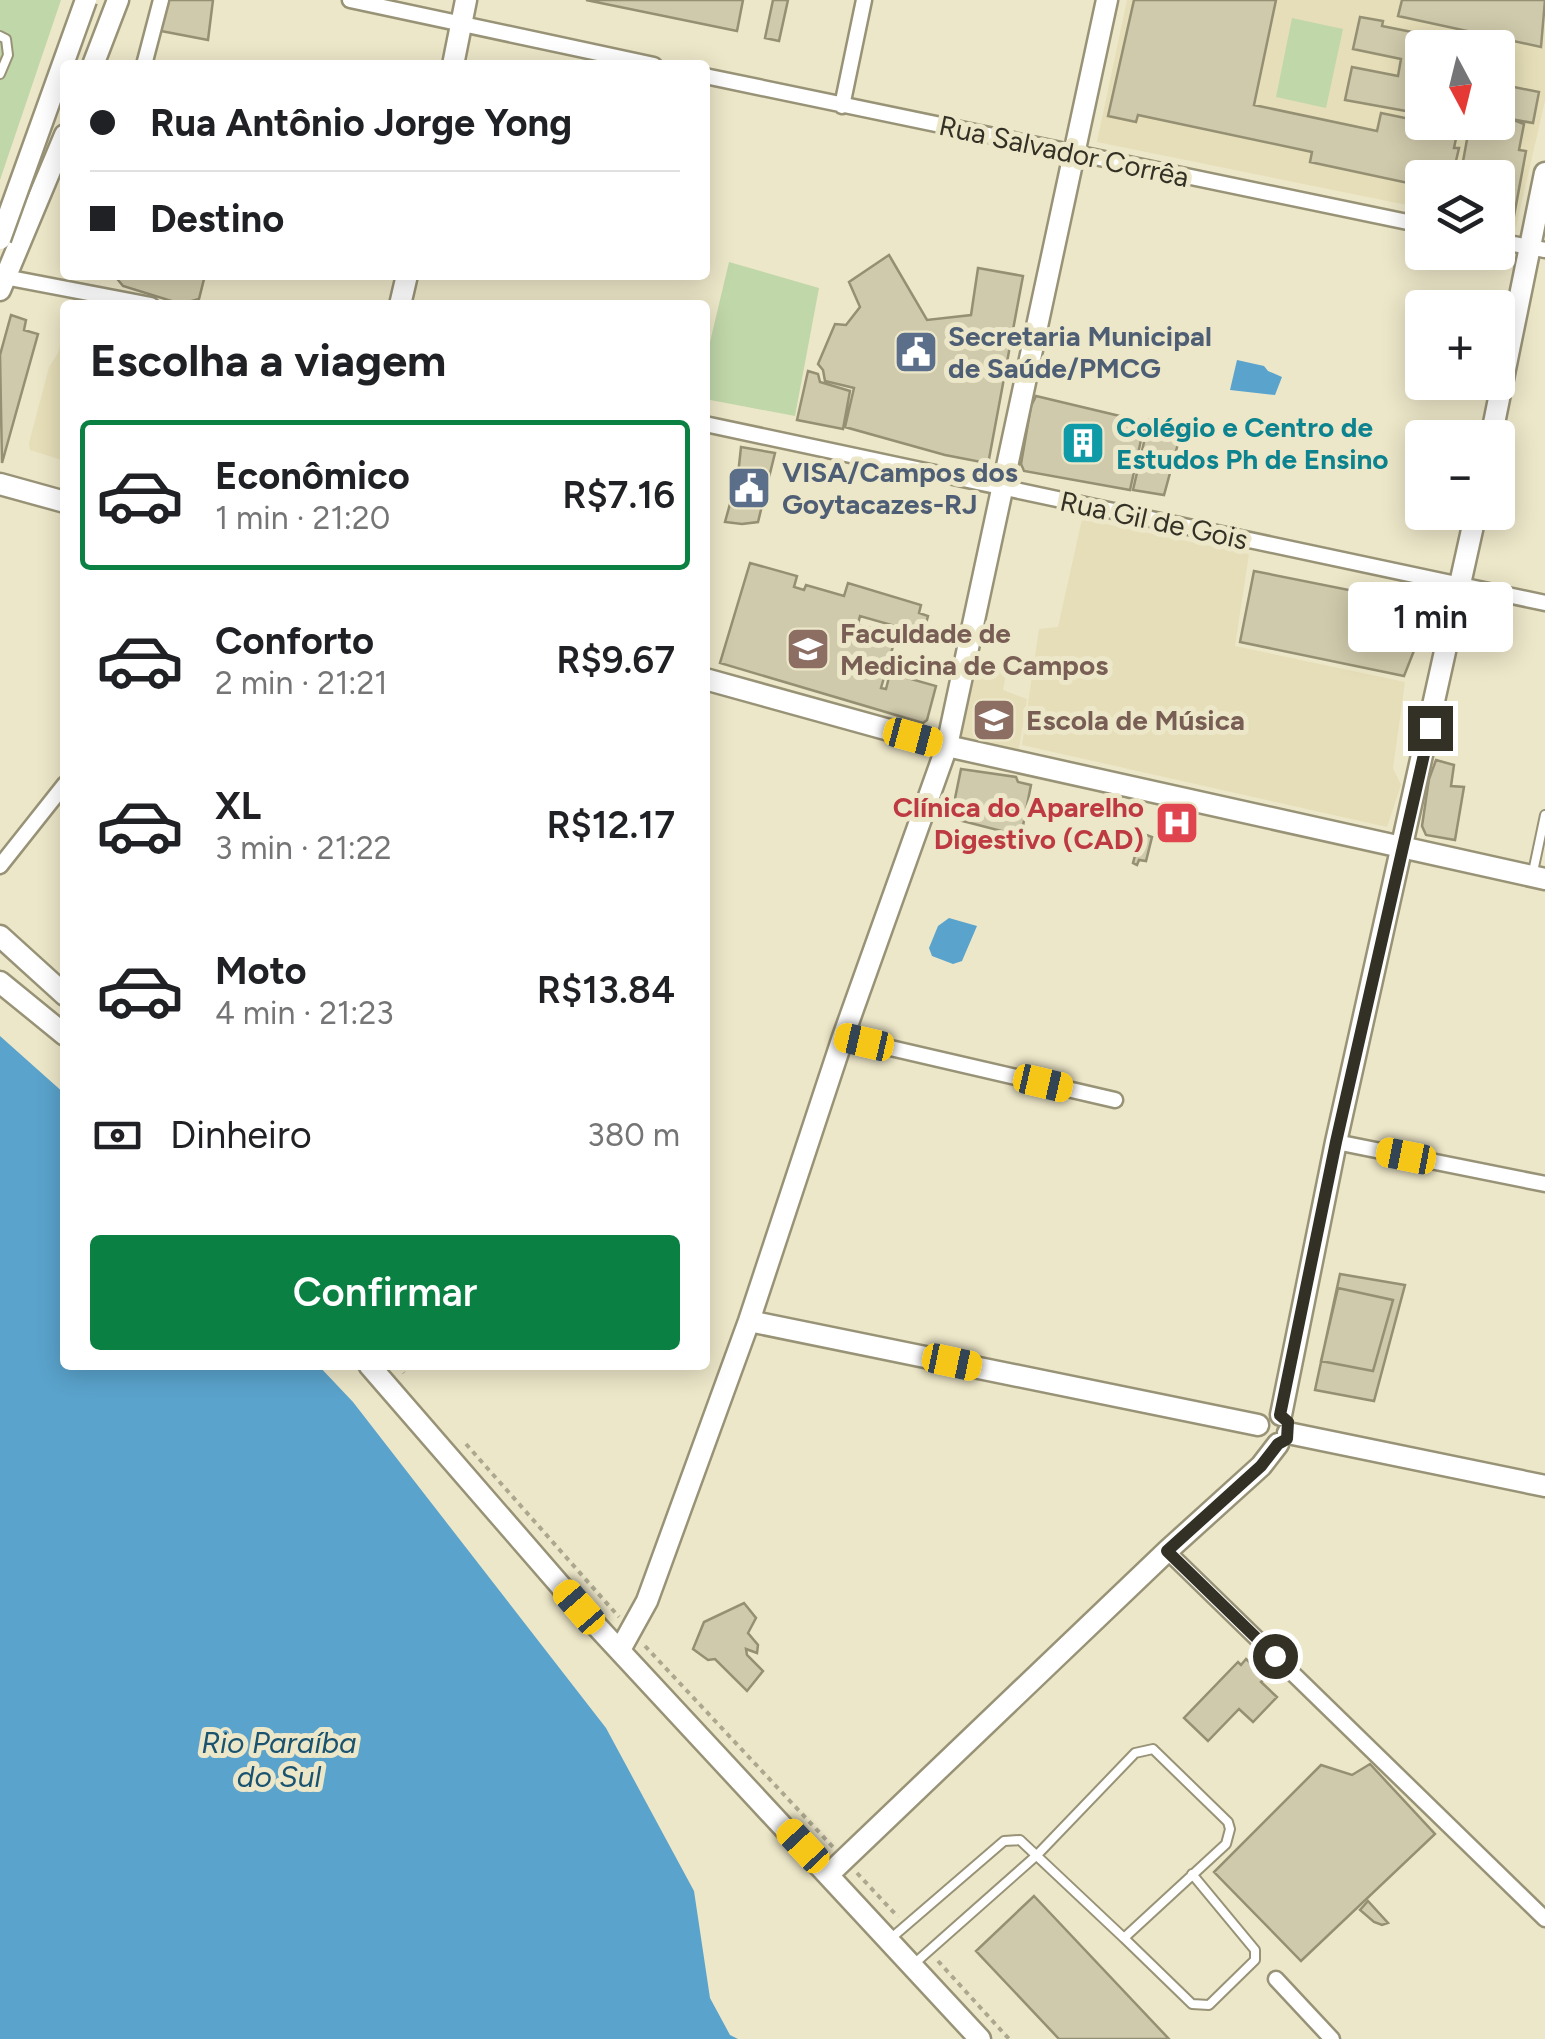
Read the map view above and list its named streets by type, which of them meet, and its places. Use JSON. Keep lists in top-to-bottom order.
{
  "streets": {
    "street": ["Rua Salvador Corrêa", "Rua Gil de Gois"]
  },
  "water": ["Rio Paraíba do Sul"],
  "places": {
    "public building": ["Secretaria Municipal de Saúde/PMCG", "VISA/Campos dos Goytacazes-RJ"],
    "building": ["Colégio e Centro de Estudos Ph de Ensino"],
    "school or university": ["Faculdade de Medicina de Campos", "Escola de Música"],
    "hospital": ["Clínica do Aparelho Digestivo (CAD)"]
  },
  "north": "bottom",
  "page": {
    "map_buttons": ["+", "−"],
    "banner": ["Rua Antônio Jorge Yong", "Destino"],
    "heading": "Escolha a viagem",
    "list": [
      {
        "name": "Econômico",
        "note": "1 min · 21:20",
        "value": "R$7.16"
      },
      {
        "name": "Conforto",
        "note": "2 min · 21:21",
        "value": "R$9.67"
      },
      {
        "name": "XL",
        "note": "3 min · 21:22",
        "value": "R$12.17"
      },
      {
        "name": "Moto",
        "note": "4 min · 21:23",
        "value": "R$13.84"
      }
    ],
    "bubble": "1 min",
    "pay": ["Dinheiro", "380 m"],
    "buttons": "Confirmar"
  }
}
